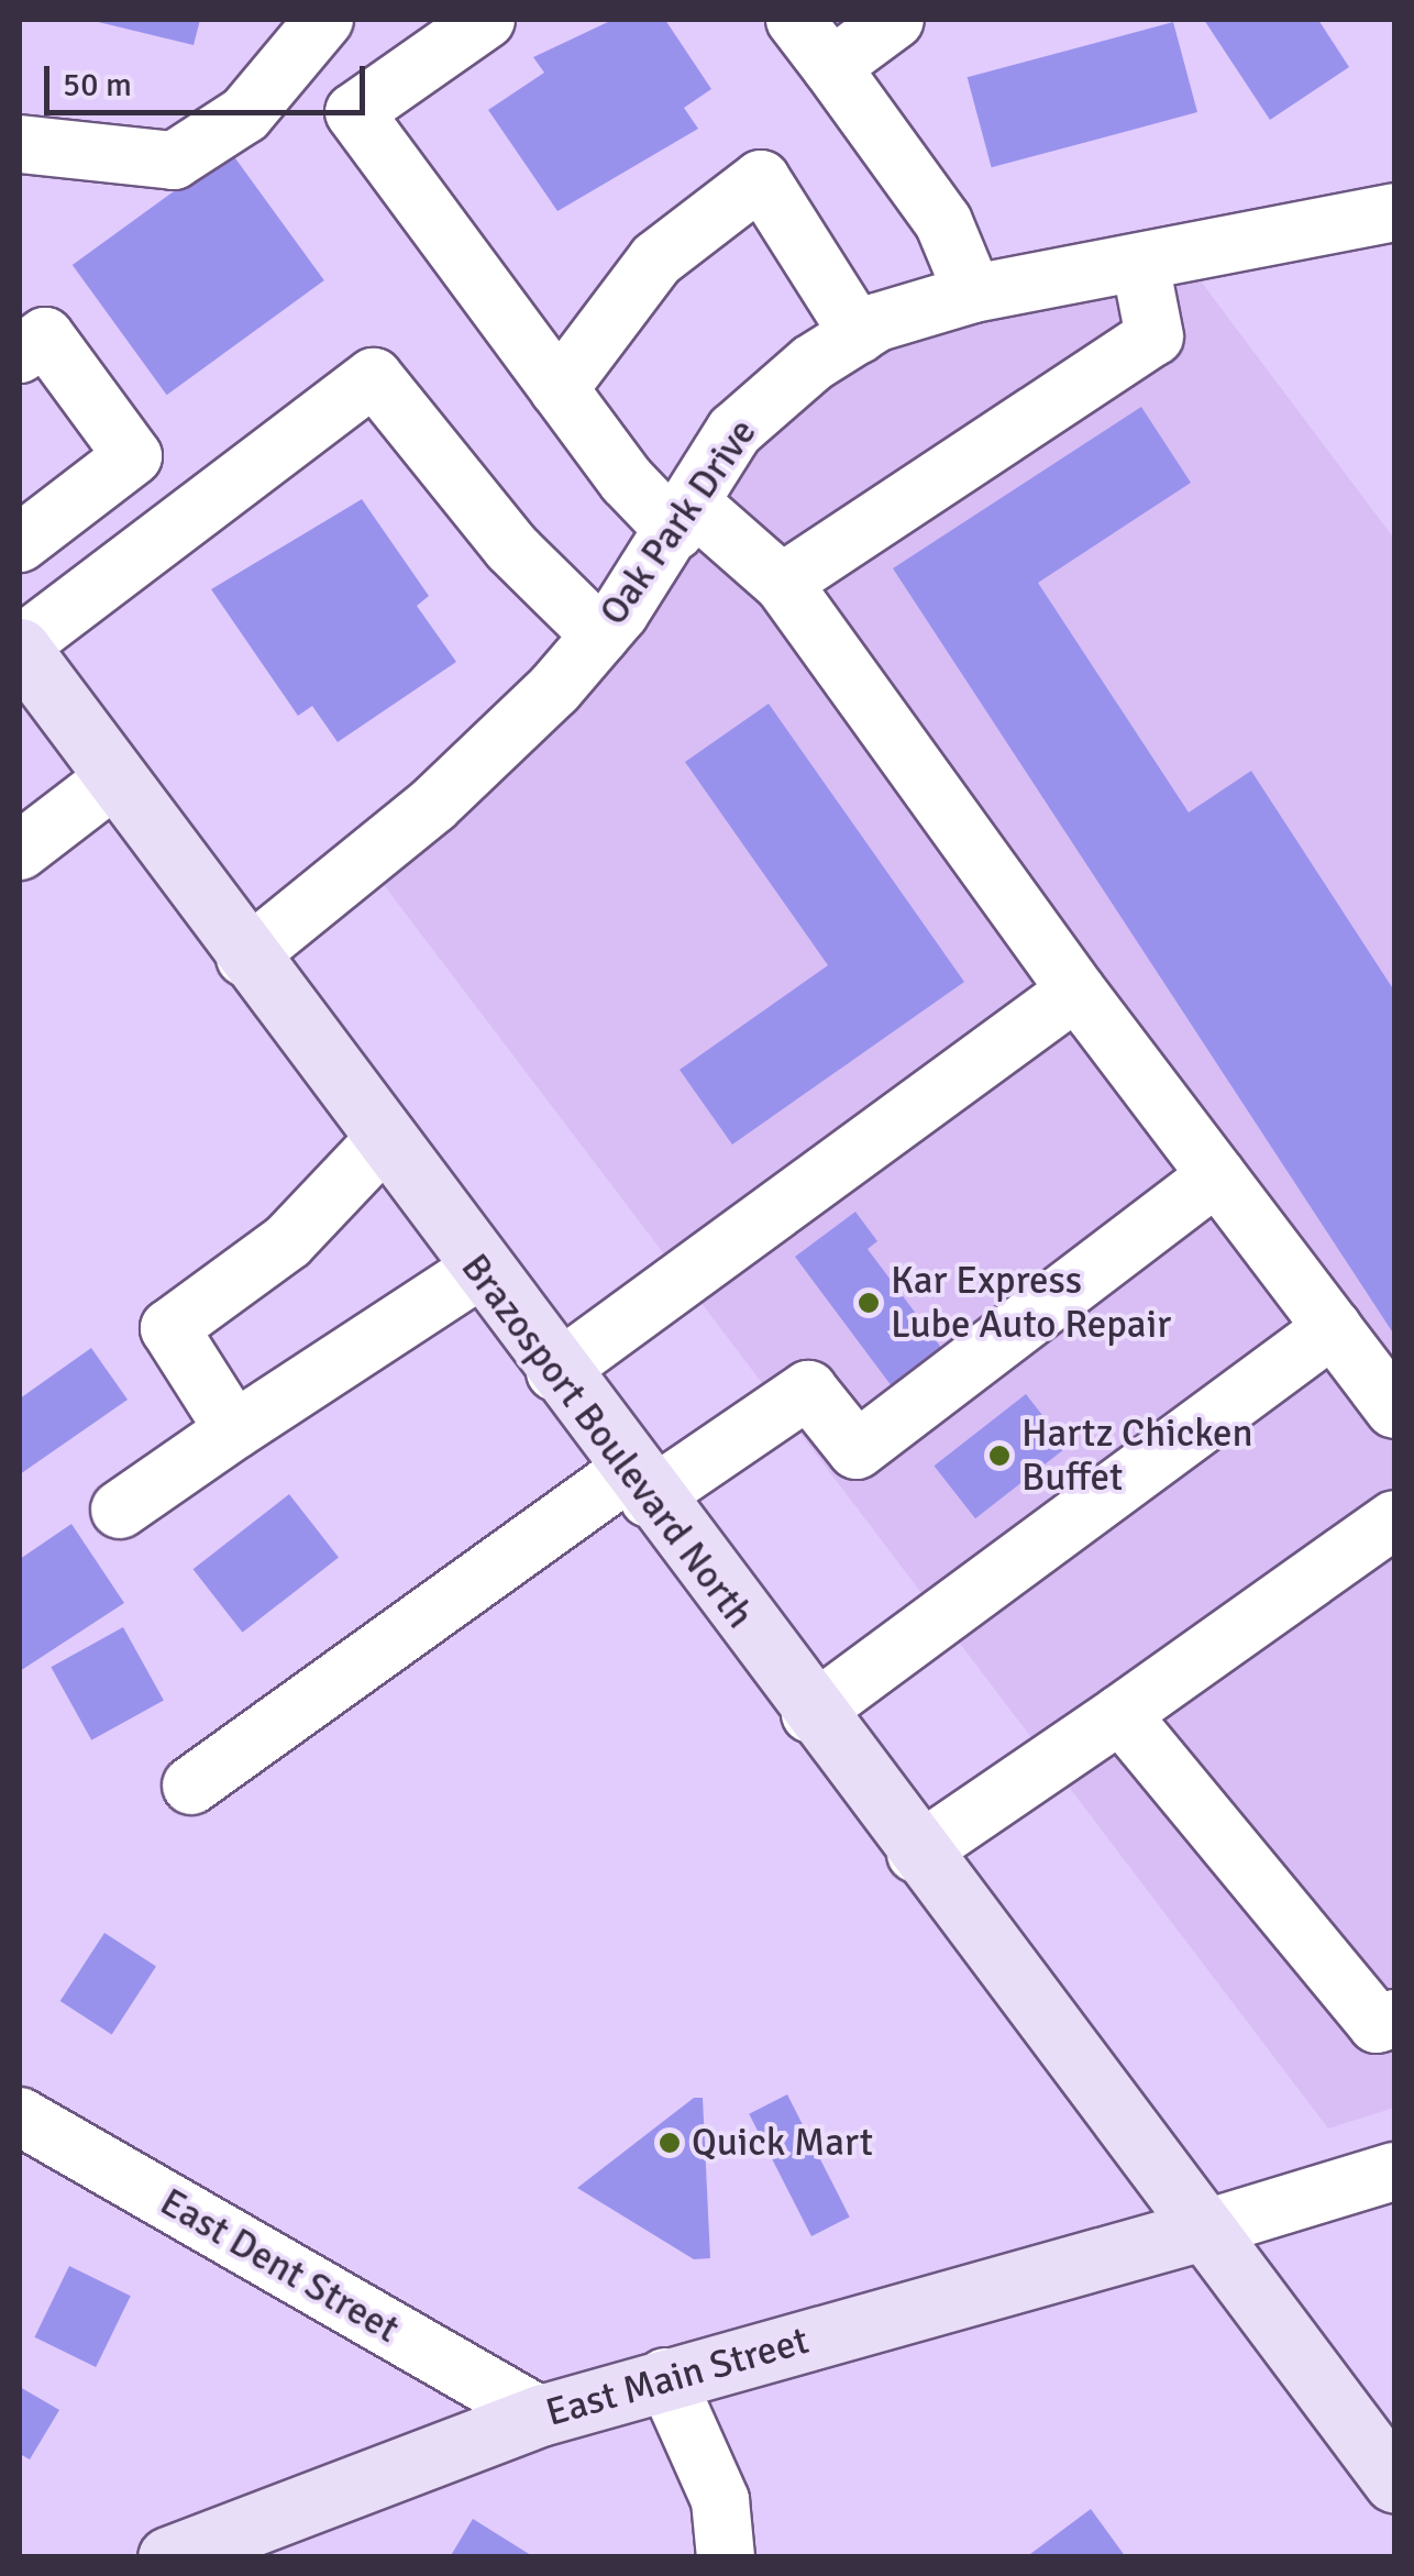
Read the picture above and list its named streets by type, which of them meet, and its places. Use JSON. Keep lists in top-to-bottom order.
{
  "streets": {
    "main road": ["Brazosport Boulevard North", "East Main Street"],
    "street": ["Oak Park Drive", "East Dent Street"]
  },
  "crossings": [
    ["Oak Park Drive", "Brazosport Boulevard North"],
    ["Brazosport Boulevard North", "East Main Street"],
    ["East Dent Street", "East Main Street"]
  ],
  "places": ["Kar Express Lube Auto Repair", "Hartz Chicken Buffet", "Quick Mart"],
  "scale_bar": "50 m"
}
